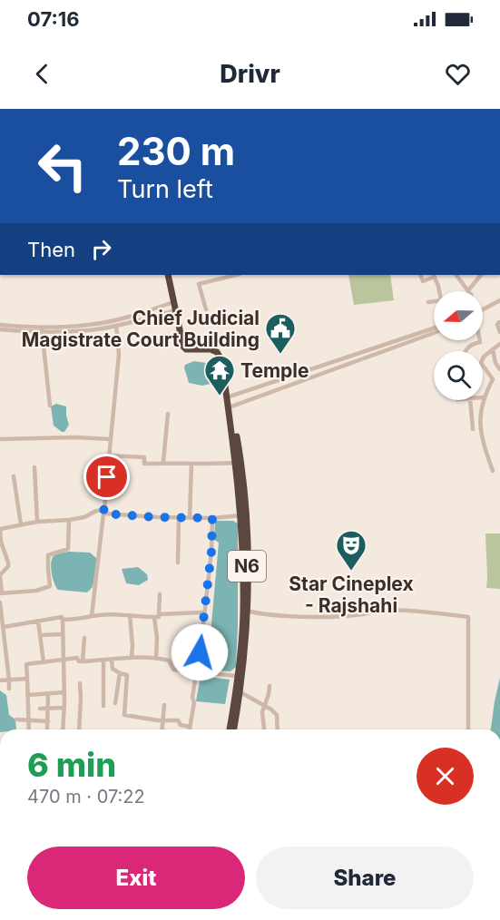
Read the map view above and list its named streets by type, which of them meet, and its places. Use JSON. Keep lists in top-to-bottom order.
{
  "streets": {
    "highway": ["N6"]
  },
  "places": {
    "public building": ["Chief Judicial Magistrate Court Building"],
    "temple": ["Temple"],
    "theatre": ["Star Cineplex - Rajshahi"]
  },
  "north": "left",
  "page": {
    "status": "07:16",
    "header": "Drivr",
    "turn": ["230 m", "Turn left"],
    "then": "Then",
    "heading": ["6 min", "470 m · 07:22"],
    "buttons": ["Exit", "Share"]
  }
}
